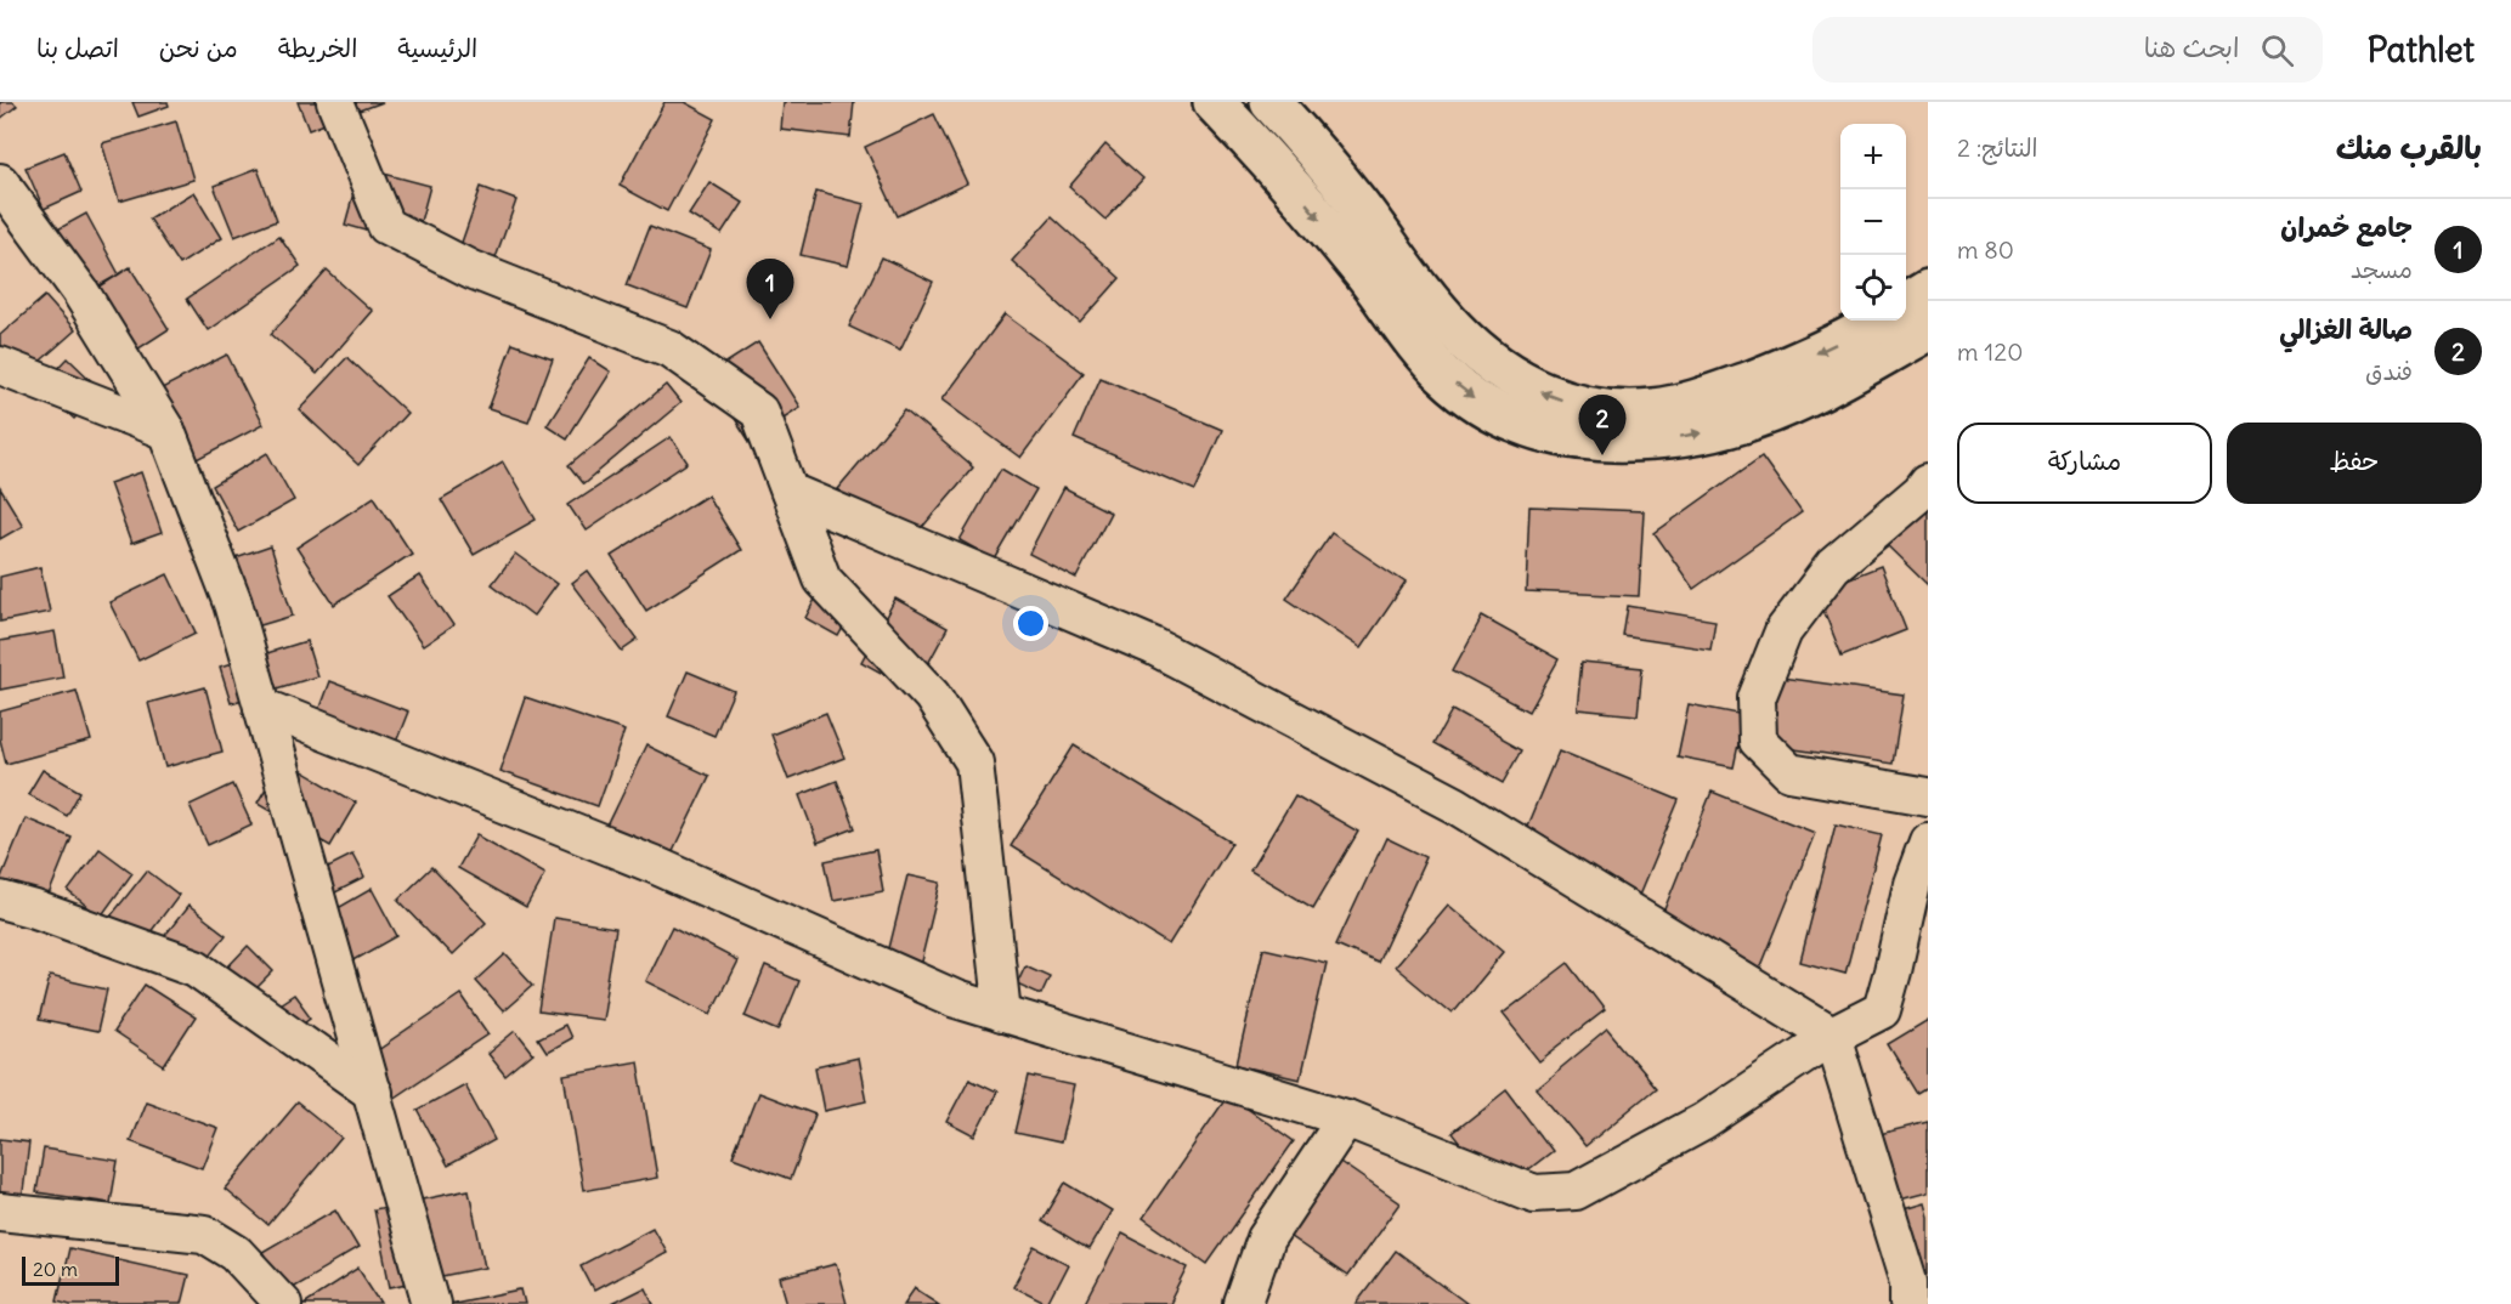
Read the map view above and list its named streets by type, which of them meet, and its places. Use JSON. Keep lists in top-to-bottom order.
{
  "scale_bar": "20 m",
  "page": {
    "header": "Pathlet",
    "search": "ابحث هنا",
    "nav": [
      "الرئيسية",
      "الخريطة",
      "من نحن",
      "اتصل بنا"
    ],
    "heading": ["بالقرب منك", "النتائج: 2"],
    "map_buttons": ["+", "−"],
    "list": [
      {
        "mark": "1",
        "name": "جامع حُمران",
        "note": "مسجد",
        "value": "80 m"
      },
      {
        "mark": "2",
        "name": "صالة الغزالي",
        "note": "فندق",
        "value": "120 m"
      }
    ],
    "pins": ["1", "2"],
    "buttons": ["حفظ", "مشاركة"],
    "scale": "20 m"
  }
}
